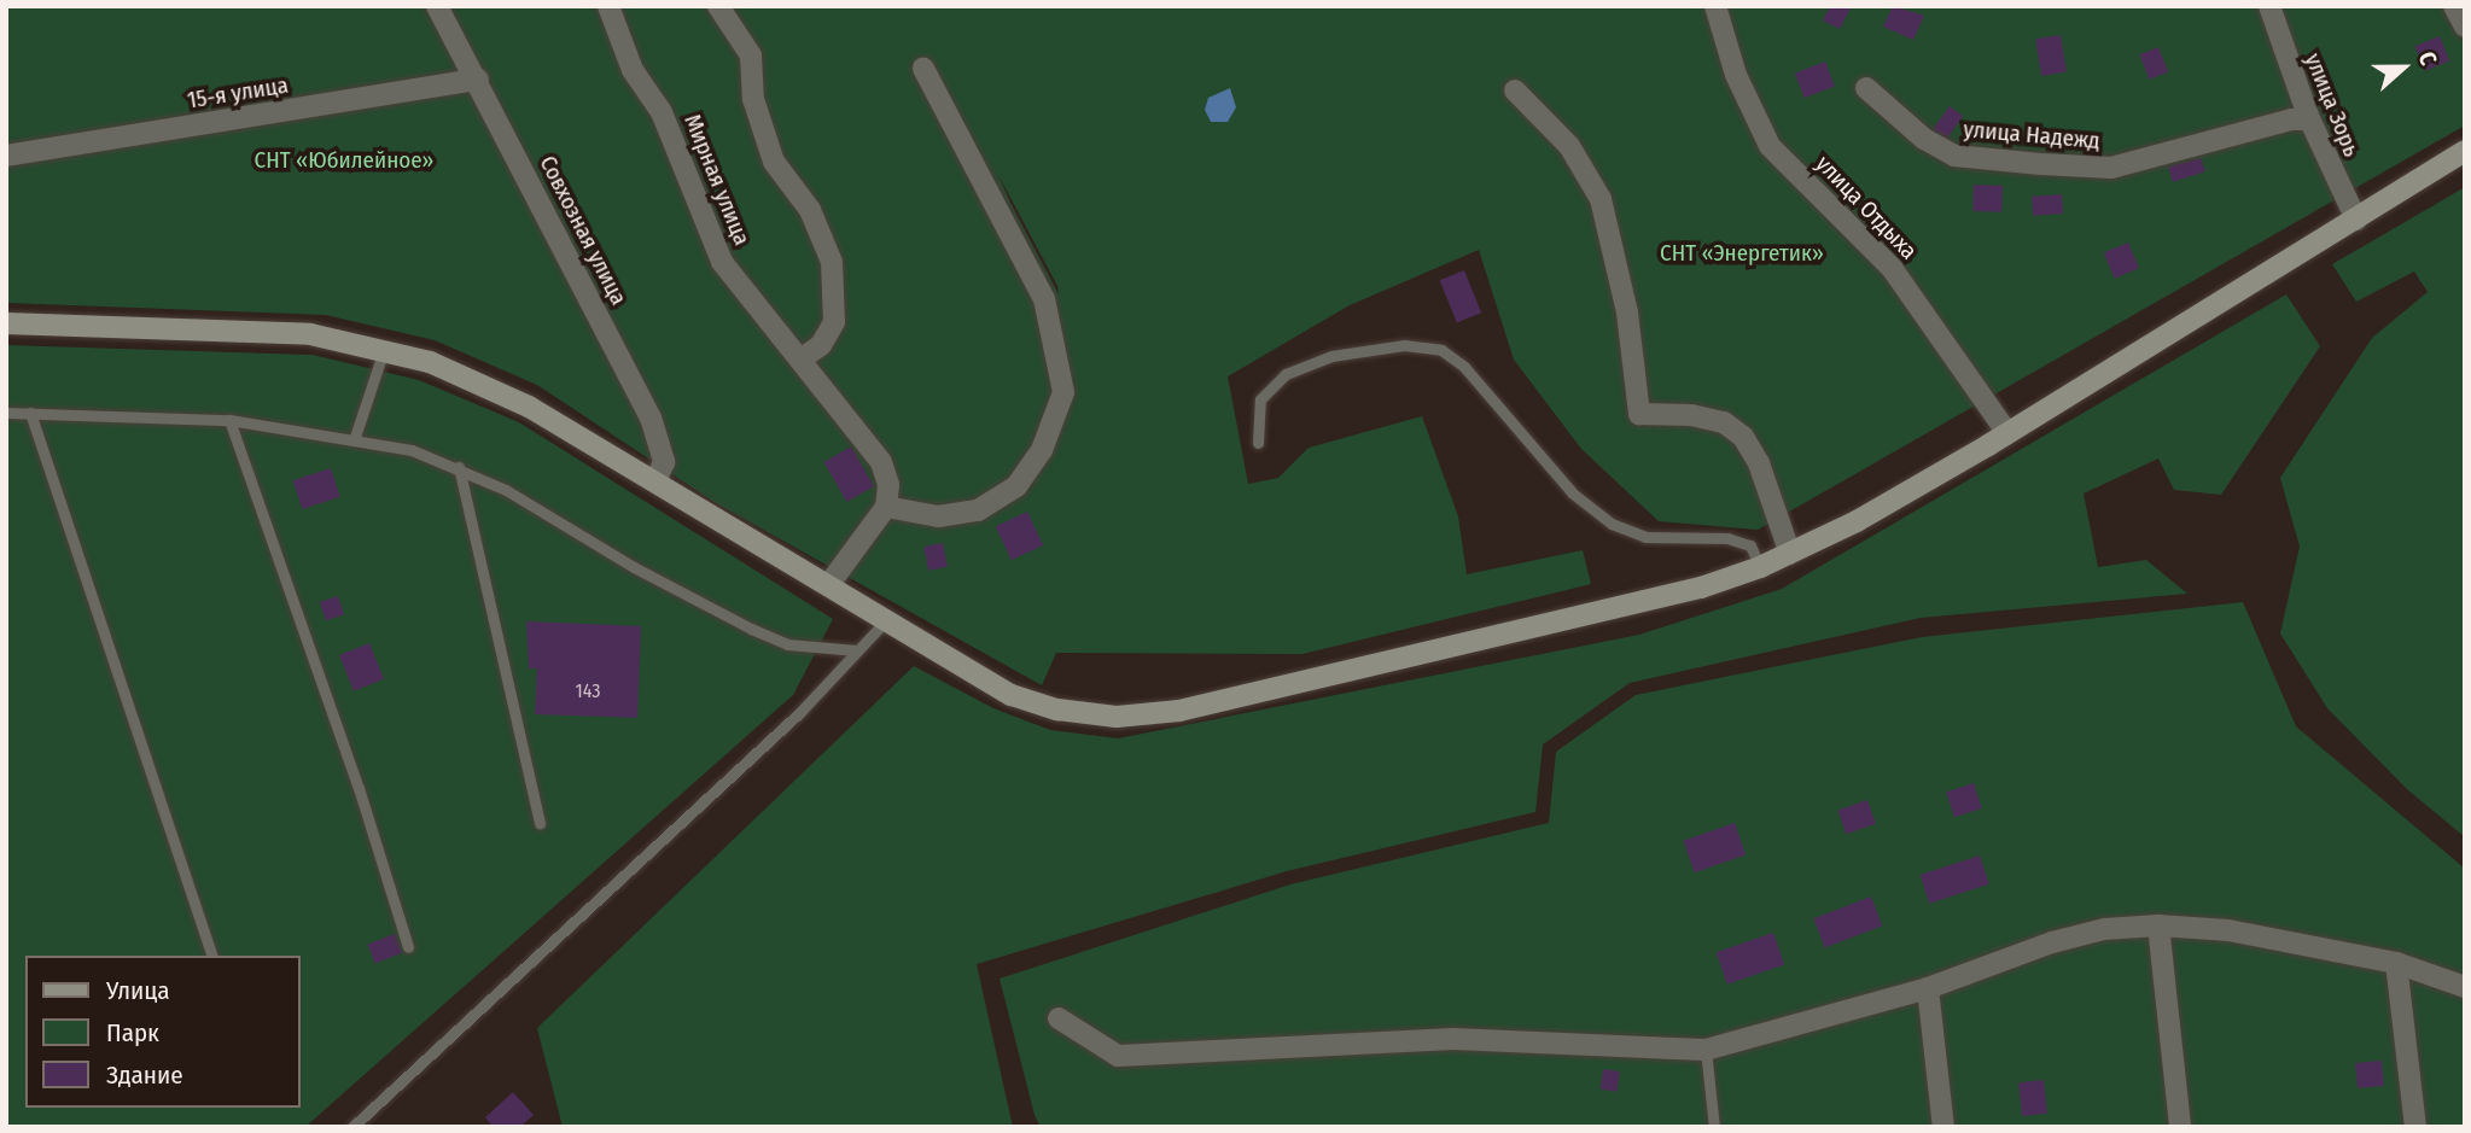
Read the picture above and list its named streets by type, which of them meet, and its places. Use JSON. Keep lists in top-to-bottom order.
{
  "streets": {
    "street": [
      "15-я улица",
      "улица Зорь",
      "улица Надежд",
      "Мирная улица",
      "улица Отдыха",
      "Совхозная улица"
    ]
  },
  "crossings": [
    ["15-я улица", "Совхозная улица"],
    ["улица Зорь", "улица Надежд"]
  ],
  "parks": ["СНТ «Юбилейное»", "СНТ «Энергетик»"],
  "house_numbers": ["143"],
  "legend": ["Улица", "Парк", "Здание"],
  "north": "right"
}
